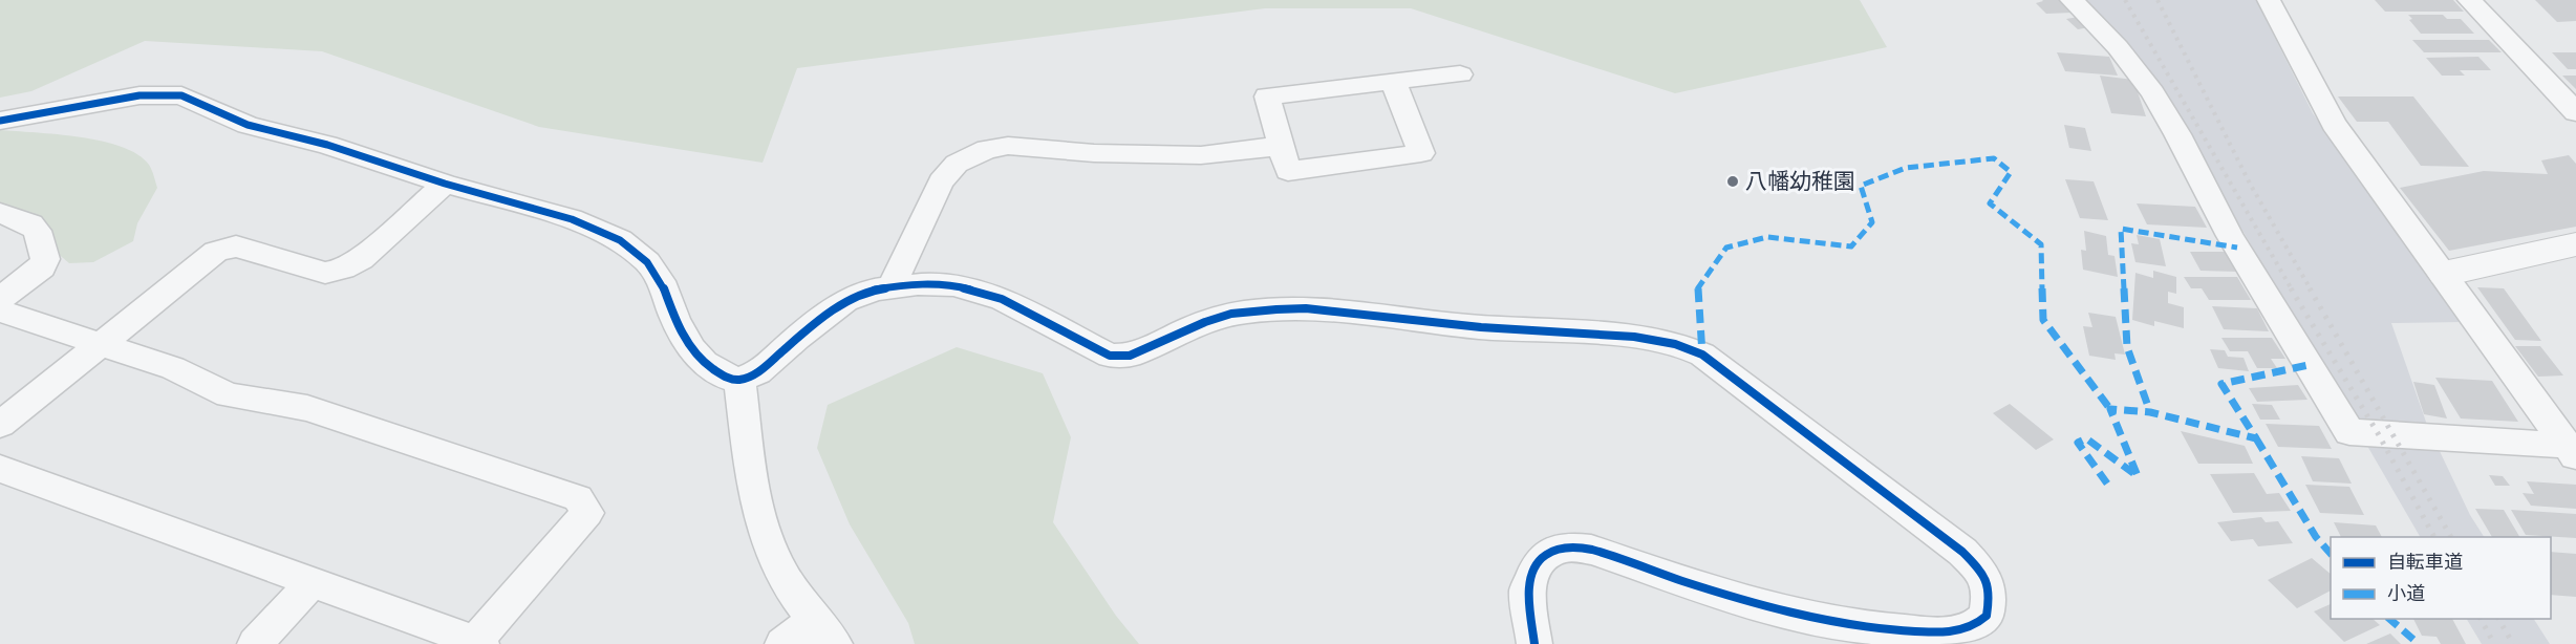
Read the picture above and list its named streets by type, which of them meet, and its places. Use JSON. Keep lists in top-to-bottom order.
{
  "places": ["八幡幼稚園"],
  "legend": ["自転車道", "小道"]
}
